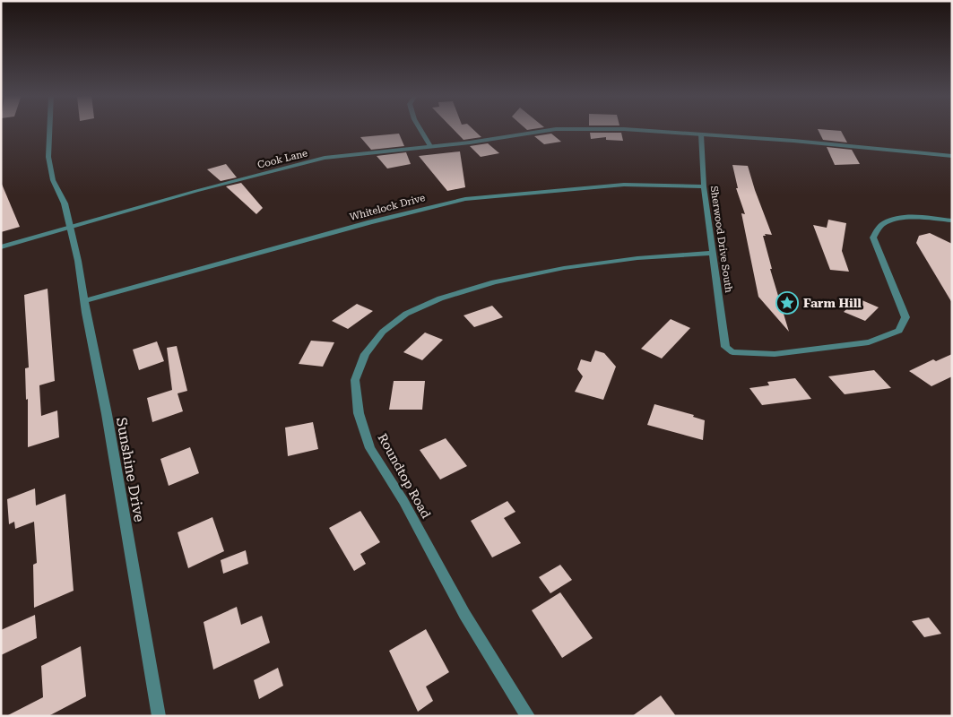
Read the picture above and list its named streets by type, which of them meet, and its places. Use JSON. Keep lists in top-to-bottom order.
{
  "streets": {
    "street": [
      "Cook Lane",
      "Whitelock Drive",
      "Sherwood Drive South",
      "Sunshine Drive",
      "Roundtop Road"
    ]
  },
  "crossings": [
    ["Cook Lane", "Sherwood Drive South"],
    ["Cook Lane", "Sunshine Drive"],
    ["Whitelock Drive", "Sherwood Drive South"],
    ["Whitelock Drive", "Sunshine Drive"],
    ["Sherwood Drive South", "Roundtop Road"]
  ],
  "places": {
    "place": ["Farm Hill"]
  }
}
